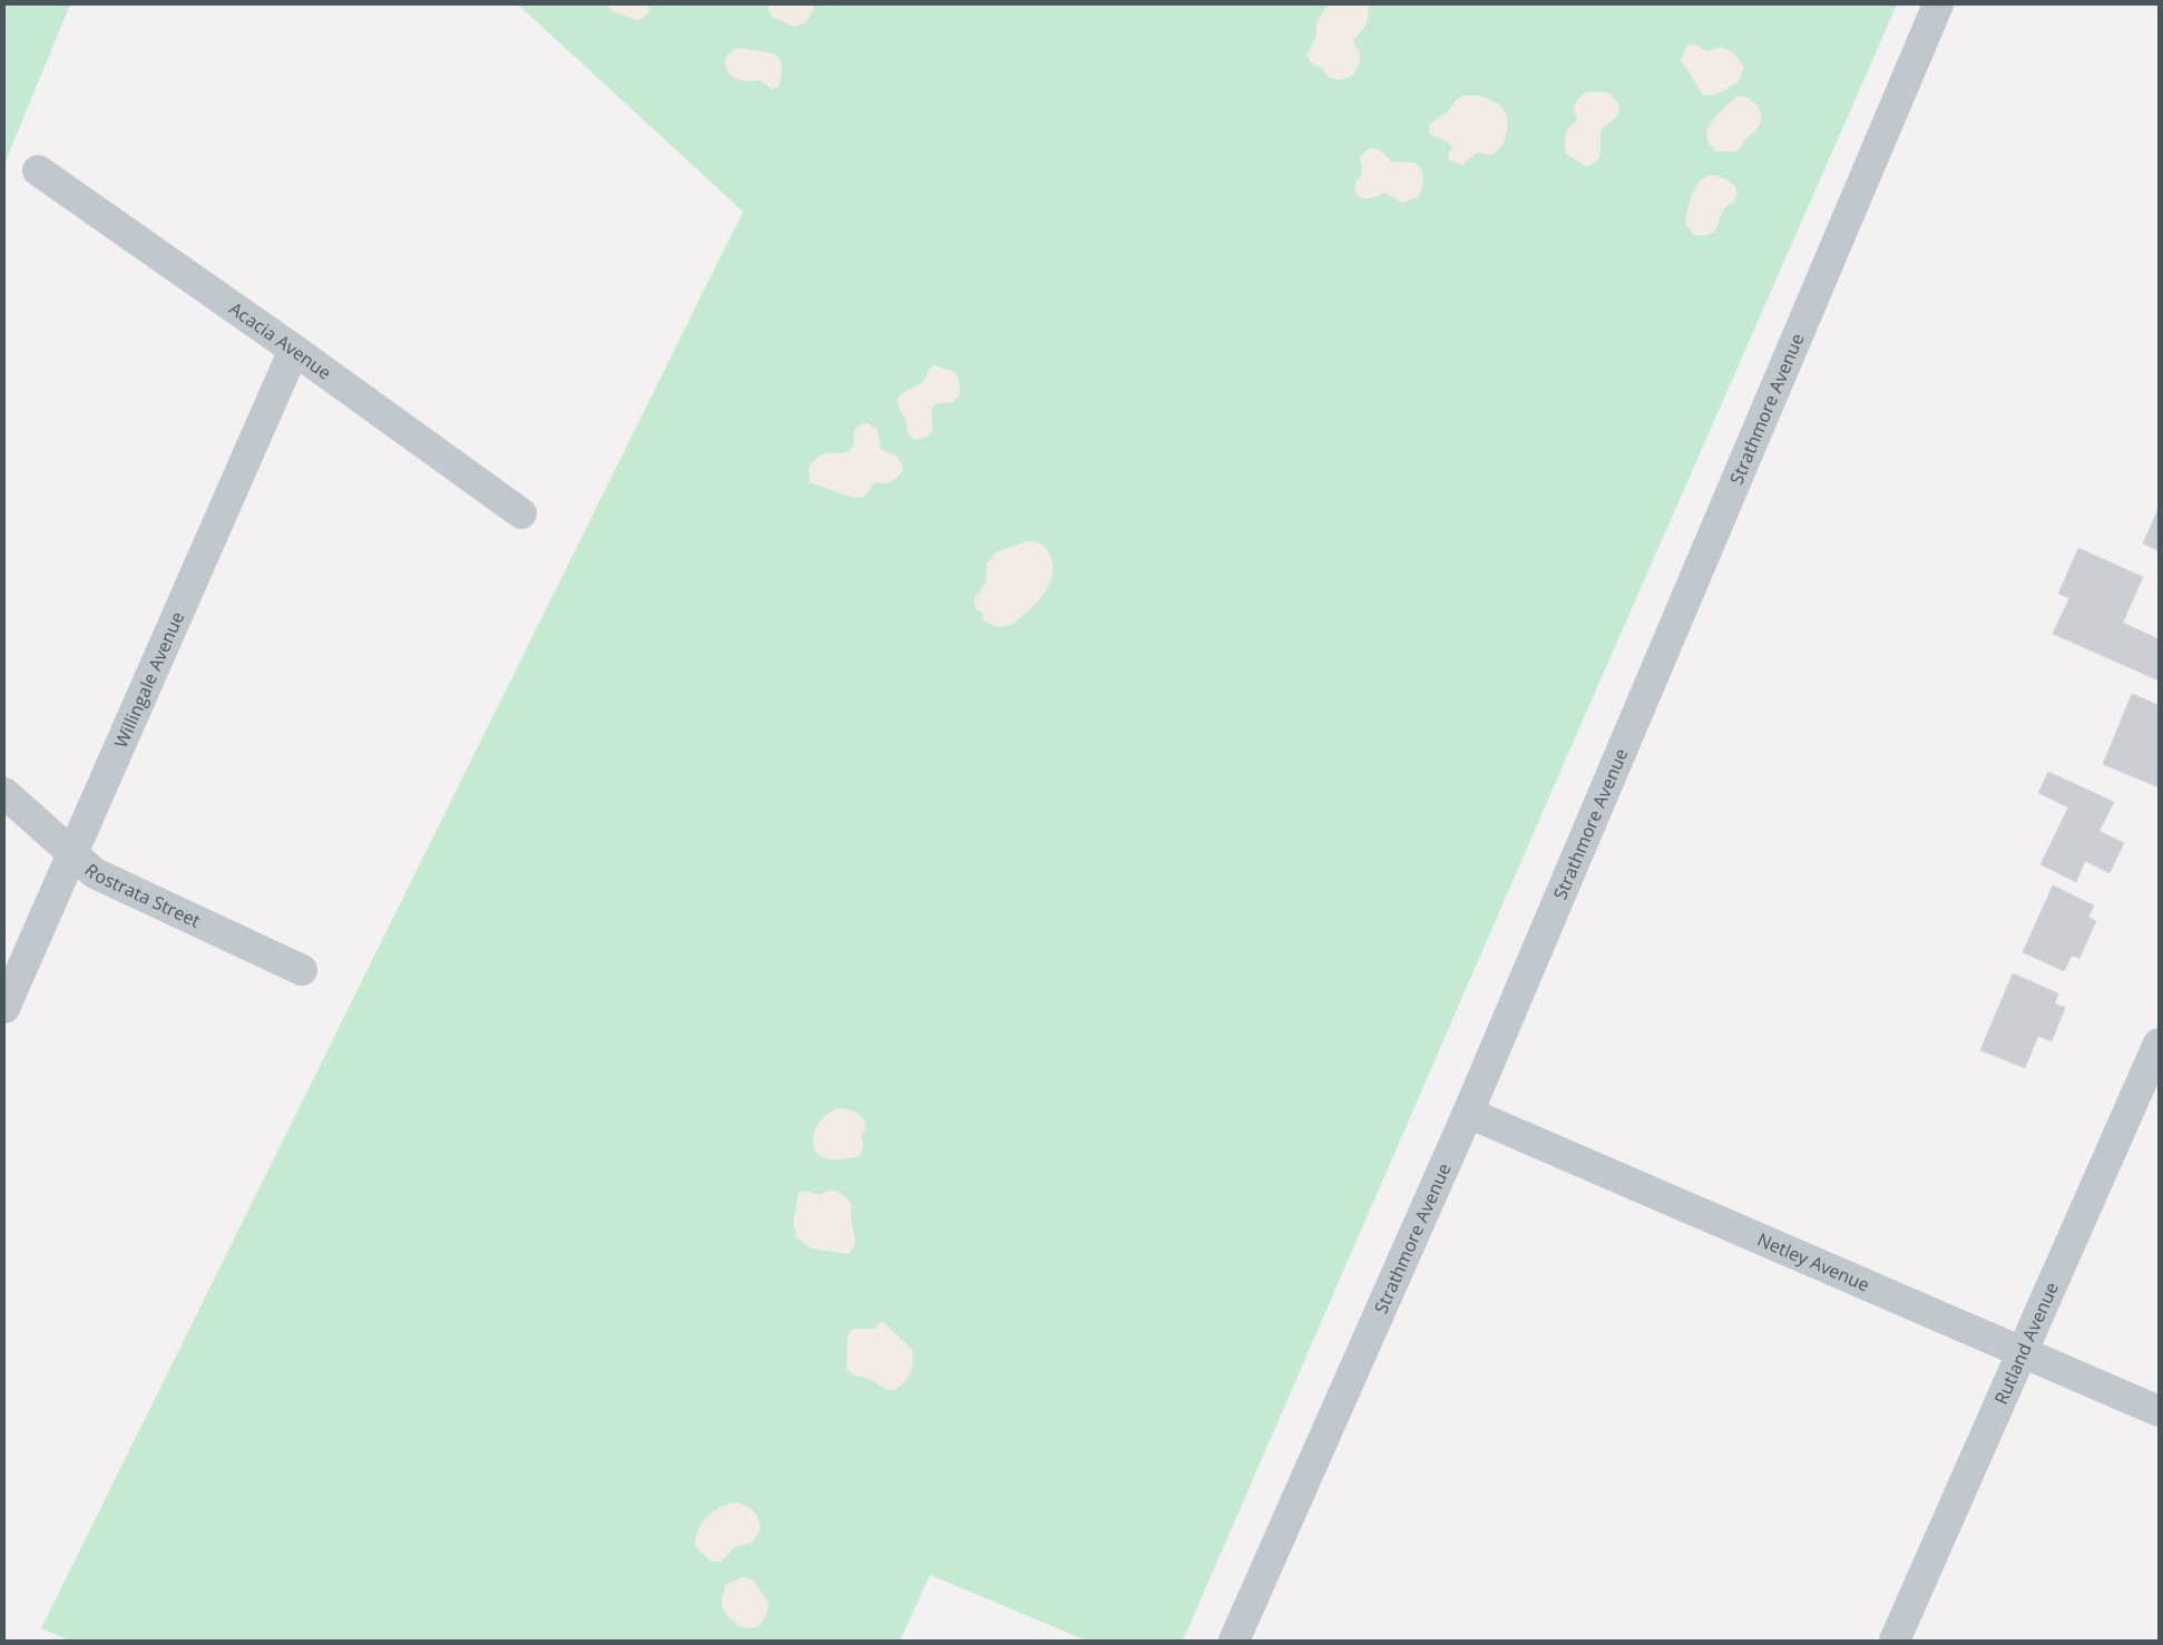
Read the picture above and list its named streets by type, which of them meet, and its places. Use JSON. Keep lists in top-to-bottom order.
{
  "streets": {
    "street": [
      "Acacia Avenue",
      "Strathmore Avenue",
      "Willingale Avenue",
      "Rostrata Street",
      "Netley Avenue",
      "Rutland Avenue"
    ]
  },
  "crossings": [
    ["Acacia Avenue", "Willingale Avenue"],
    ["Strathmore Avenue", "Netley Avenue"],
    ["Willingale Avenue", "Rostrata Street"],
    ["Netley Avenue", "Rutland Avenue"]
  ]
}
